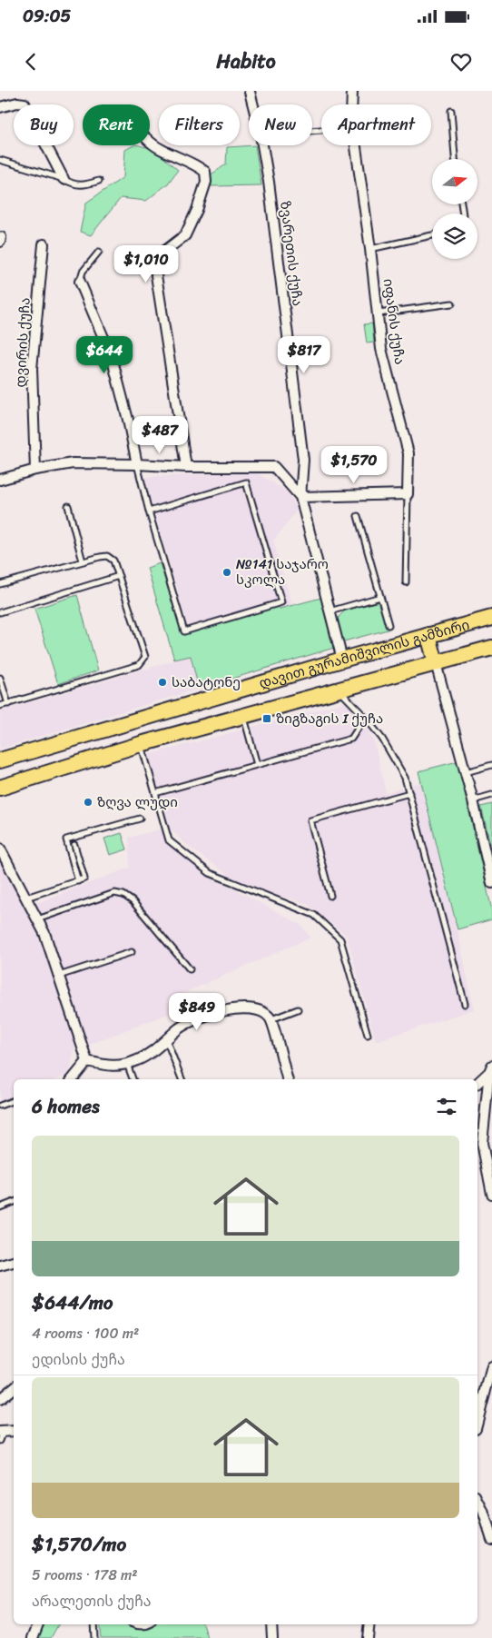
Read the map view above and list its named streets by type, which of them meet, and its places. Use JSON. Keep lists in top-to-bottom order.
{
  "streets": {
    "main road": ["დავით გურამიშვილის გამზირი"],
    "street": ["ზვარეთის ქუჩა", "იფანის ქუჩა", "დვირის ქუჩა"]
  },
  "crossings": [
    ["ზვარეთის ქუჩა", "დავით გურამიშვილის გამზირი"]
  ],
  "places": {
    "other": ["№141 საჯარო სკოლა", "საბატონე", "ზღვა ლუდი"],
    "transit": ["ზიგზაგის I ქუჩა"]
  },
  "north": "right",
  "page": {
    "status": "09:05",
    "header": "Habito",
    "chip": [
      "Buy",
      "Rent",
      "Filters",
      "New",
      "Apartment"
    ],
    "price": [
      "$1,010",
      "$644",
      "$817",
      "$487",
      "$1,570",
      "$849"
    ],
    "heading": "6 homes",
    "list": [
      {
        "name": "$644/mo",
        "note": "4 rooms · 100 m² · ედისის ქუჩა"
      },
      {
        "name": "$1,570/mo",
        "note": "5 rooms · 178 m² · არალეთის ქუჩა"
      }
    ]
  }
}
